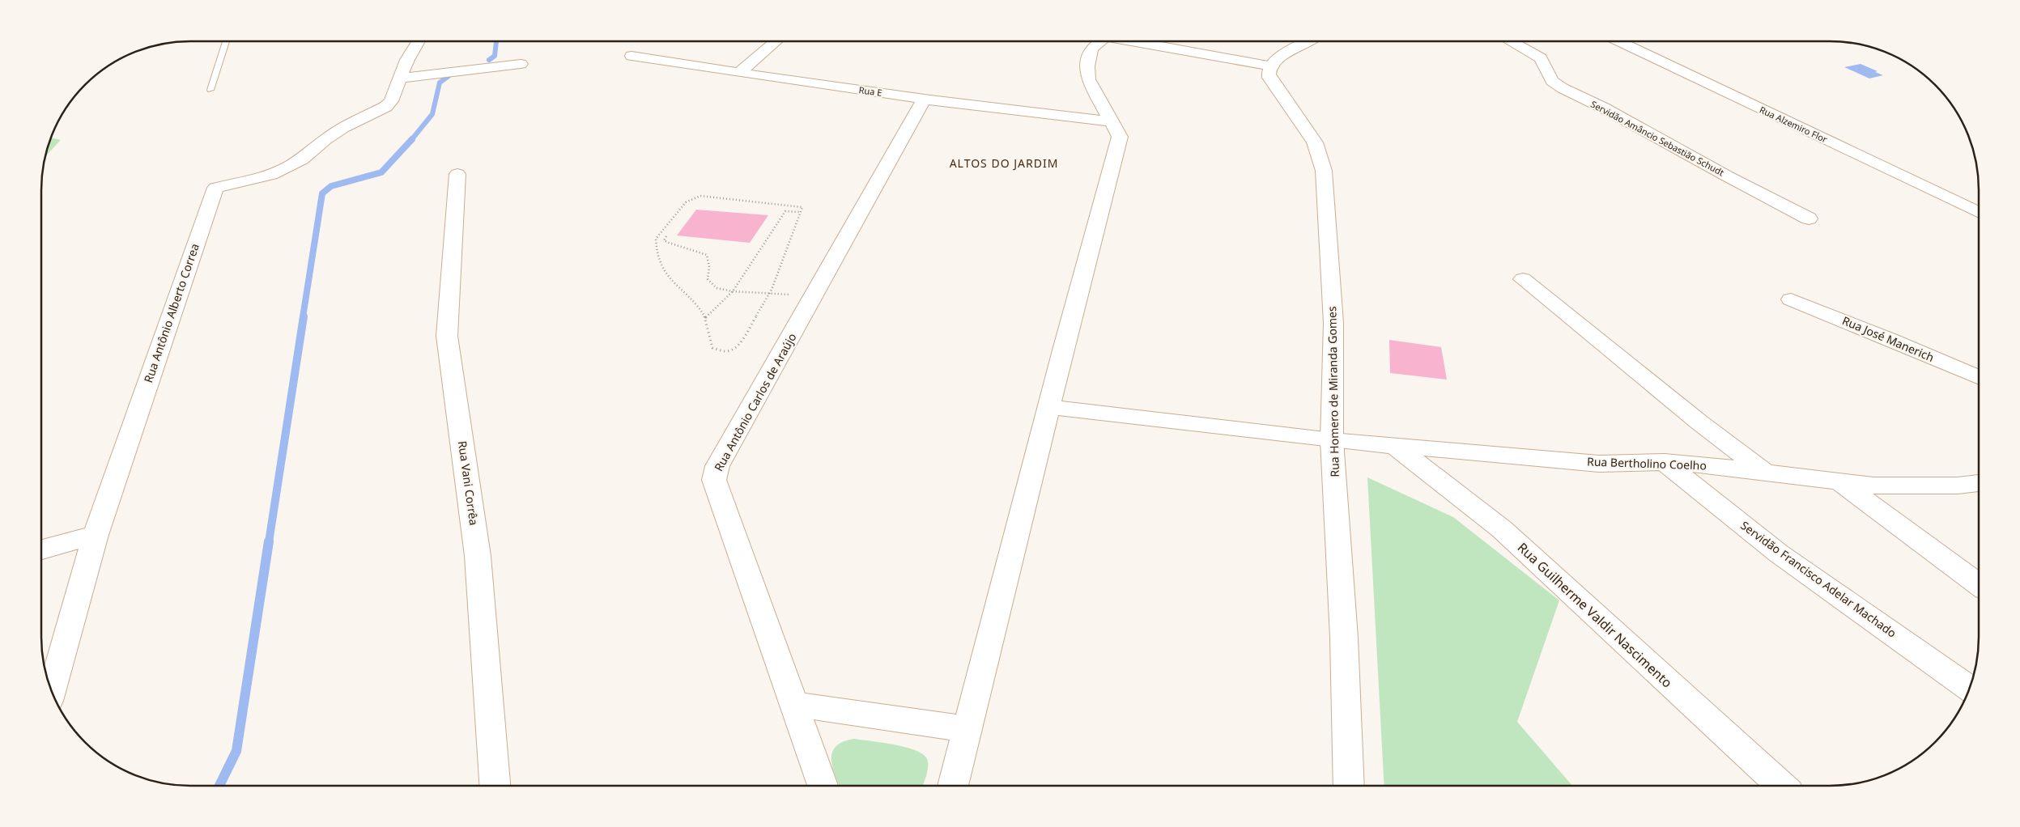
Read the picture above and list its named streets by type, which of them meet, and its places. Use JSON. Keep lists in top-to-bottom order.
{
  "streets": {
    "street": [
      "Rua E",
      "Rua Alzemiro Flor",
      "Servidão Amâncio Sebastião Schudt",
      "Rua Antônio Alberto Correa",
      "Rua José Manerich",
      "Rua Homero de Miranda Gomes",
      "Rua Antônio Carlos de Araújo",
      "Rua Bertholino Coelho",
      "Rua Vani Corrêa",
      "Servidão Francisco Adelar Machado",
      "Rua Guilherme Valdir Nascimento"
    ]
  },
  "crossings": [
    ["Rua E", "Rua Antônio Carlos de Araújo"],
    ["Rua Homero de Miranda Gomes", "Rua Bertholino Coelho"],
    ["Rua Bertholino Coelho", "Servidão Francisco Adelar Machado"],
    ["Rua Bertholino Coelho", "Rua Guilherme Valdir Nascimento"]
  ],
  "districts": ["ALTOS DO JARDIM"]
}
